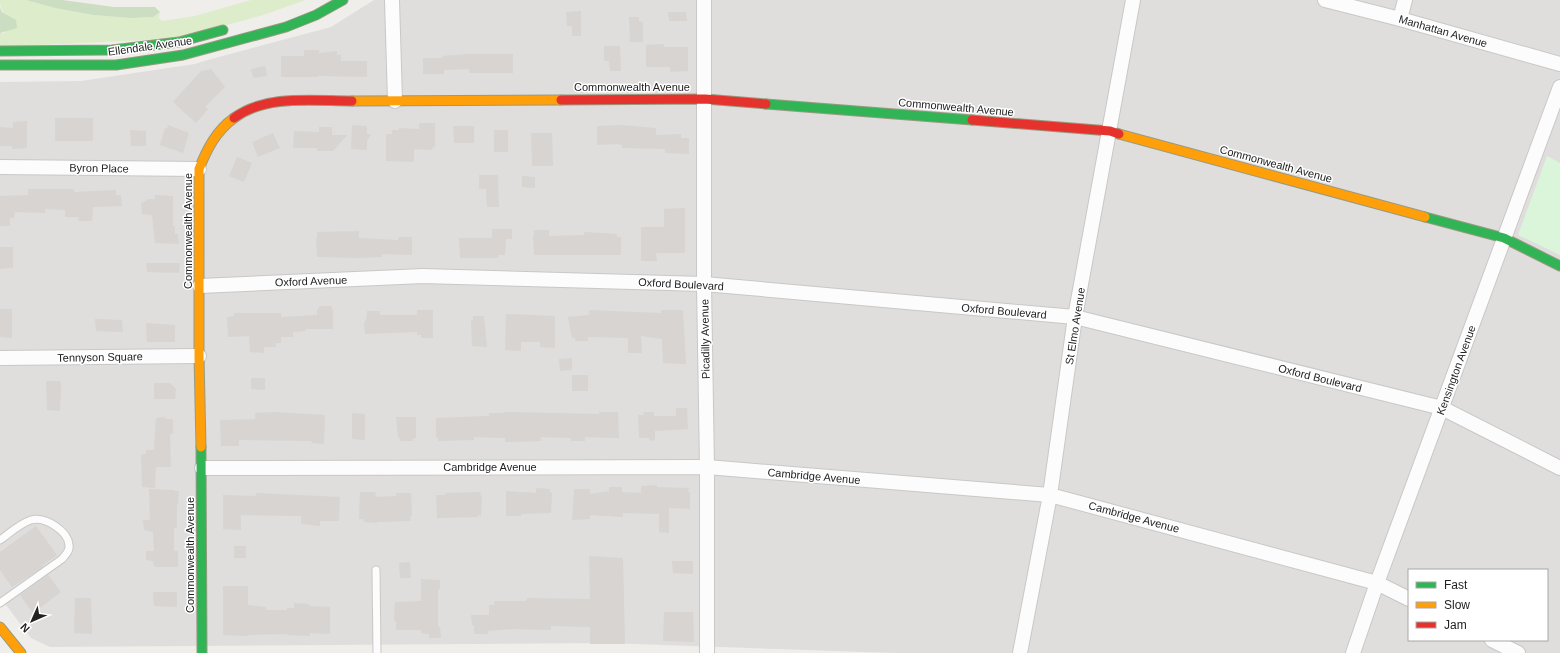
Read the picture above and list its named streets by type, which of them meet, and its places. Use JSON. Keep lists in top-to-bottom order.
{
  "streets": {
    "street": [
      "Manhattan Avenue",
      "Ellendale Avenue",
      "Commonwealth Avenue",
      "Byron Place",
      "Oxford Avenue",
      "Oxford Boulevard",
      "St Elmo Avenue",
      "Picadilly Avenue",
      "Tennyson Square",
      "Kensington Avenue",
      "Cambridge Avenue"
    ]
  },
  "crossings": [
    ["Commonwealth Avenue", "Byron Place"],
    ["Commonwealth Avenue", "Oxford Avenue"],
    ["Commonwealth Avenue", "St Elmo Avenue"],
    ["Commonwealth Avenue", "Picadilly Avenue"],
    ["Commonwealth Avenue", "Tennyson Square"],
    ["Commonwealth Avenue", "Kensington Avenue"],
    ["Commonwealth Avenue", "Cambridge Avenue"],
    ["Oxford Avenue", "Oxford Boulevard"],
    ["Oxford Boulevard", "St Elmo Avenue"],
    ["Oxford Boulevard", "Picadilly Avenue"],
    ["Oxford Boulevard", "Kensington Avenue"],
    ["St Elmo Avenue", "Cambridge Avenue"],
    ["Picadilly Avenue", "Cambridge Avenue"],
    ["Kensington Avenue", "Cambridge Avenue"]
  ],
  "legend": ["Fast", "Slow", "Jam"],
  "north": "bottom left"
}
